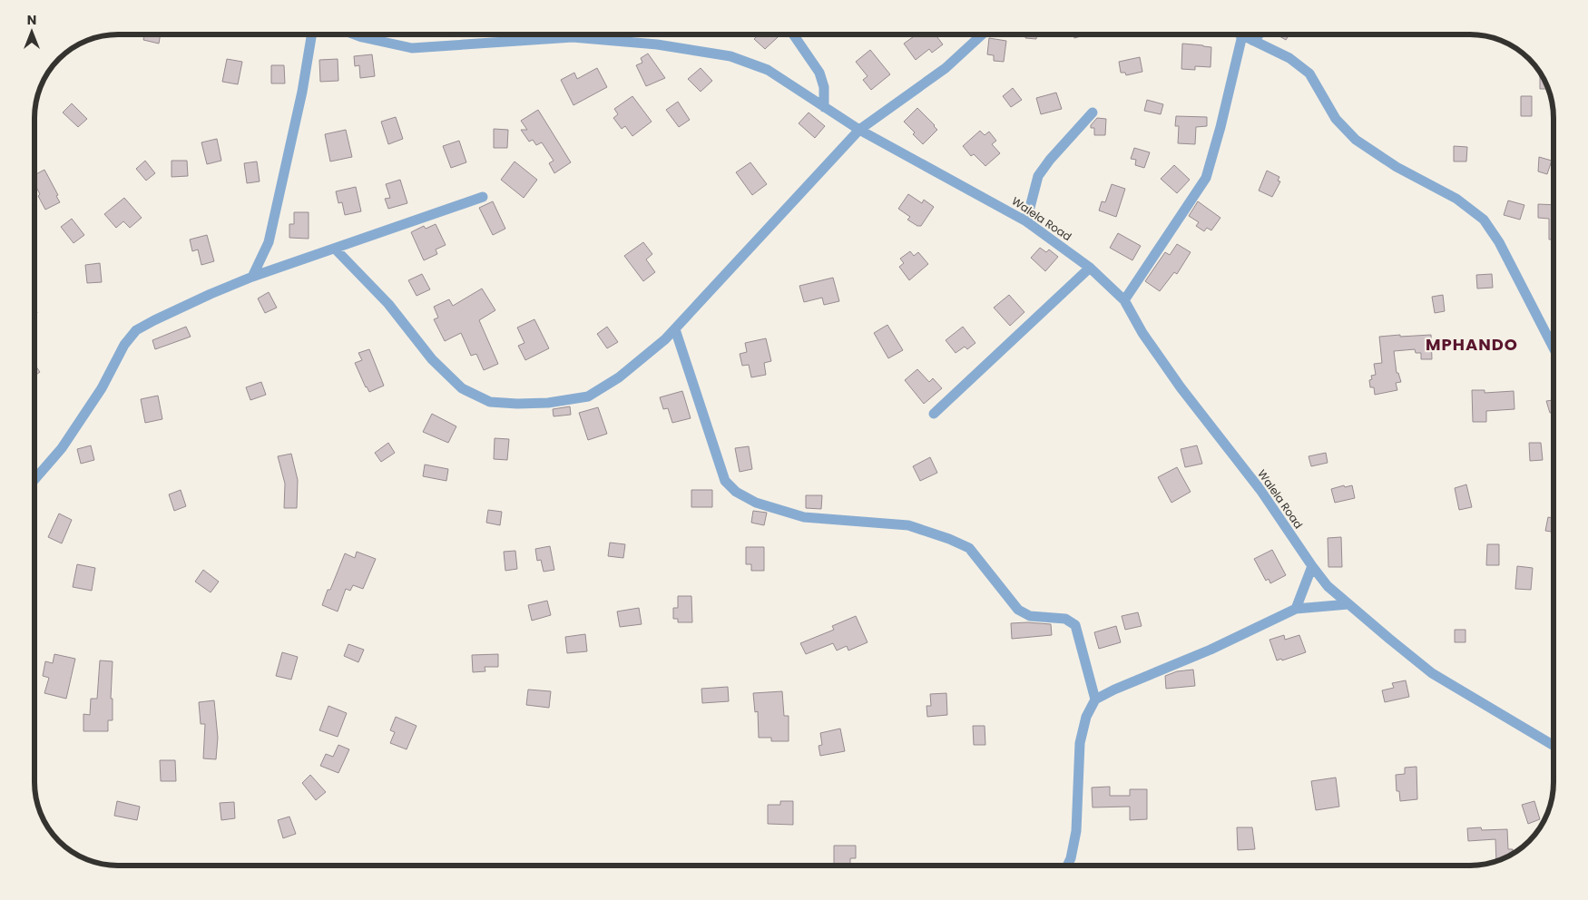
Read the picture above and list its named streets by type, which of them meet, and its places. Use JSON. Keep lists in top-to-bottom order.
{
  "streets": {
    "street": ["Walela Road"]
  },
  "districts": ["MPHANDO"],
  "north": "top"
}
